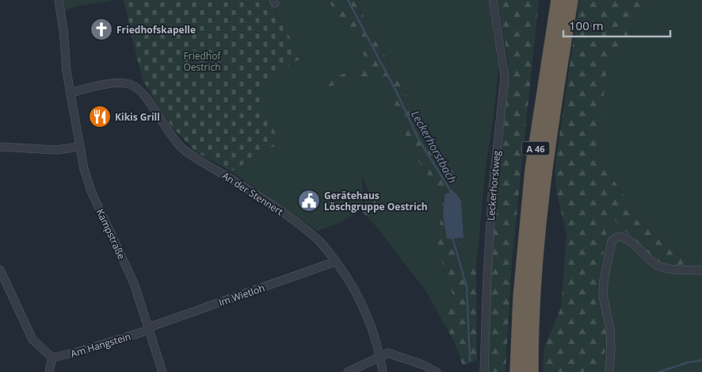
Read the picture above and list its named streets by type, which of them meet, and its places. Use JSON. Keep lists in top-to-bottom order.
{
  "streets": {
    "highway": ["A 46"],
    "street": [
      "Leckerhorstweg",
      "An der Stennert",
      "Kampstraße",
      "Im Wietloh",
      "Am Hangstein"
    ]
  },
  "crossings": [
    ["An der Stennert", "Kampstraße"],
    ["An der Stennert", "Im Wietloh"],
    ["Kampstraße", "Im Wietloh"],
    ["Kampstraße", "Am Hangstein"],
    ["Im Wietloh", "Am Hangstein"]
  ],
  "water": ["Leckerhorstbach"],
  "parks": ["Friedhof Oestrich"],
  "places": {
    "church": ["Friedhofskapelle"],
    "restaurant": ["Kikis Grill"],
    "public building": ["Gerätehaus Löschgruppe Oestrich"]
  },
  "scale_bar": "100 m"
}
